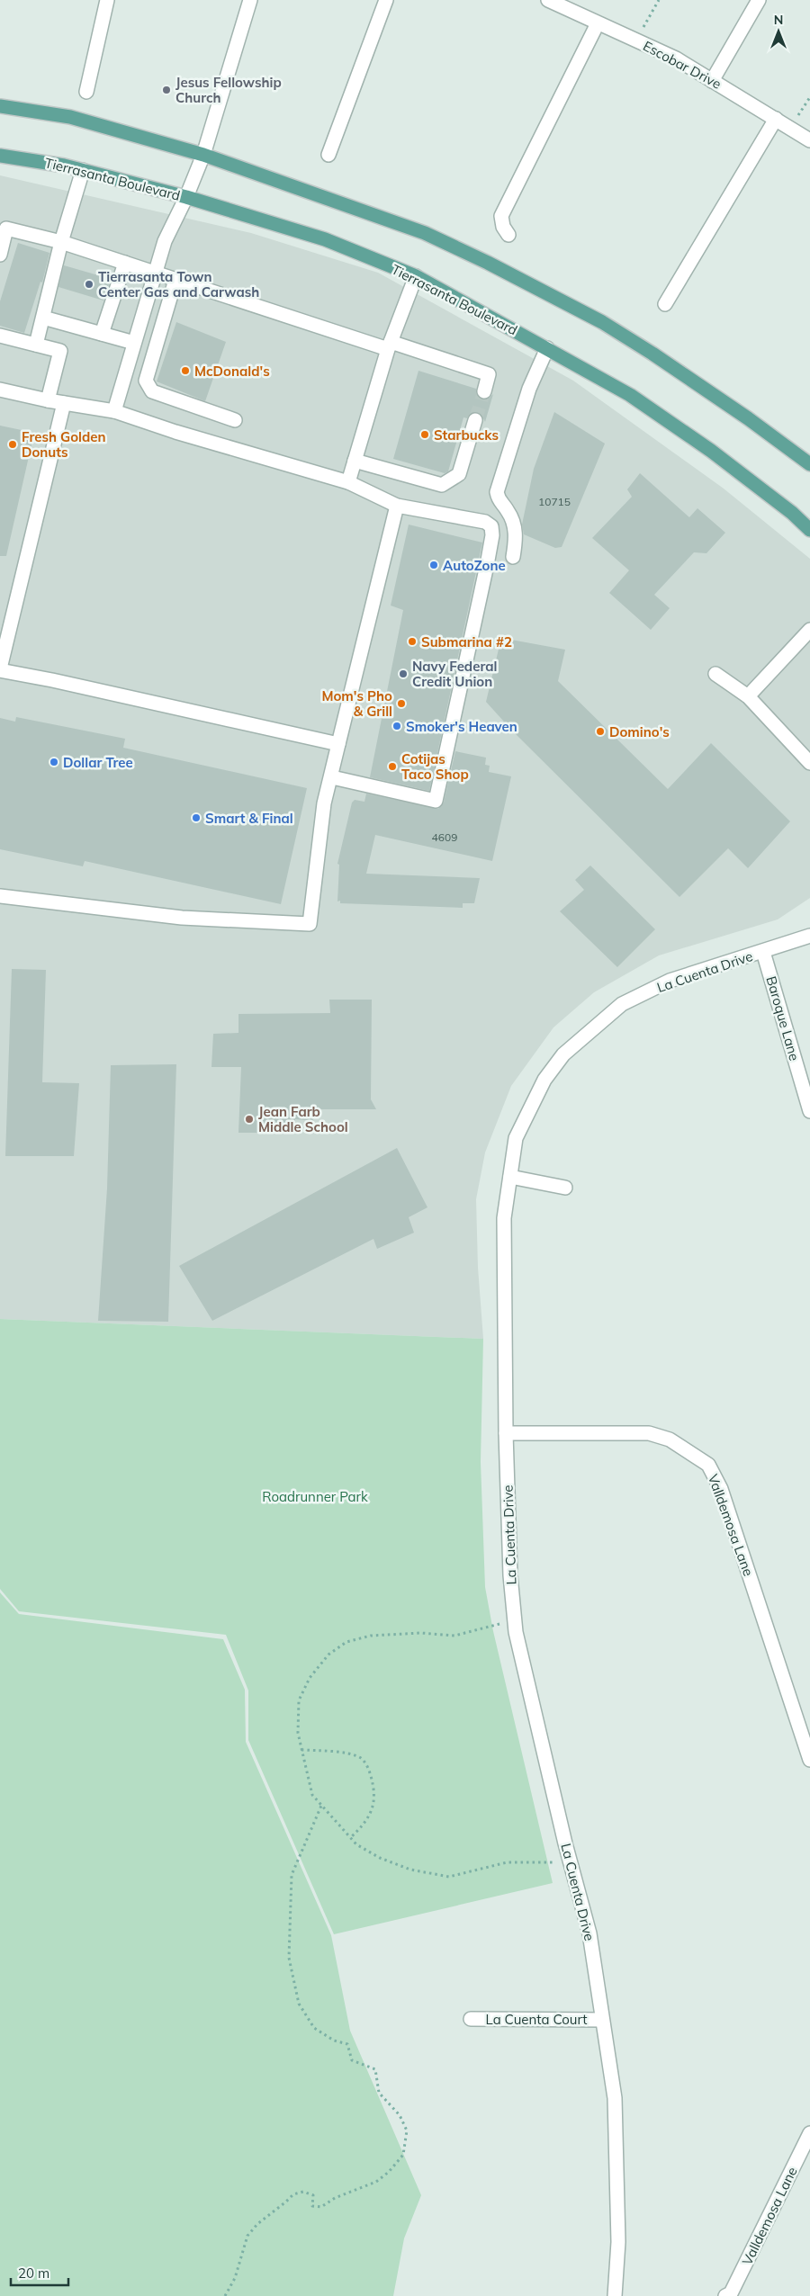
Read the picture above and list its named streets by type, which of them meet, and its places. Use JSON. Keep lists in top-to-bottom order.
{
  "streets": {
    "main road": ["Tierrasanta Boulevard"],
    "street": [
      "Escobar Drive",
      "La Cuenta Drive",
      "Baroque Lane",
      "Valldemosa Lane",
      "La Cuenta Court"
    ]
  },
  "crossings": [
    ["La Cuenta Drive", "Baroque Lane"],
    ["La Cuenta Drive", "Valldemosa Lane"],
    ["La Cuenta Drive", "La Cuenta Court"]
  ],
  "parks": ["Roadrunner Park"],
  "places": [
    "Jesus Fellowship Church",
    "Tierrasanta Town Center Gas and Carwash",
    "McDonald's",
    "Starbucks",
    "Fresh Golden Donuts",
    "AutoZone",
    "Submarina #2",
    "Navy Federal Credit Union",
    "Mom's Pho & Grill",
    "Smoker's Heaven",
    "Domino's",
    "Dollar Tree",
    "Cotijas Taco Shop",
    "Smart & Final",
    "Jean Farb Middle School"
  ],
  "house_numbers": ["10715", "4609"],
  "scale_bar": "20 m",
  "north": "top"
}
